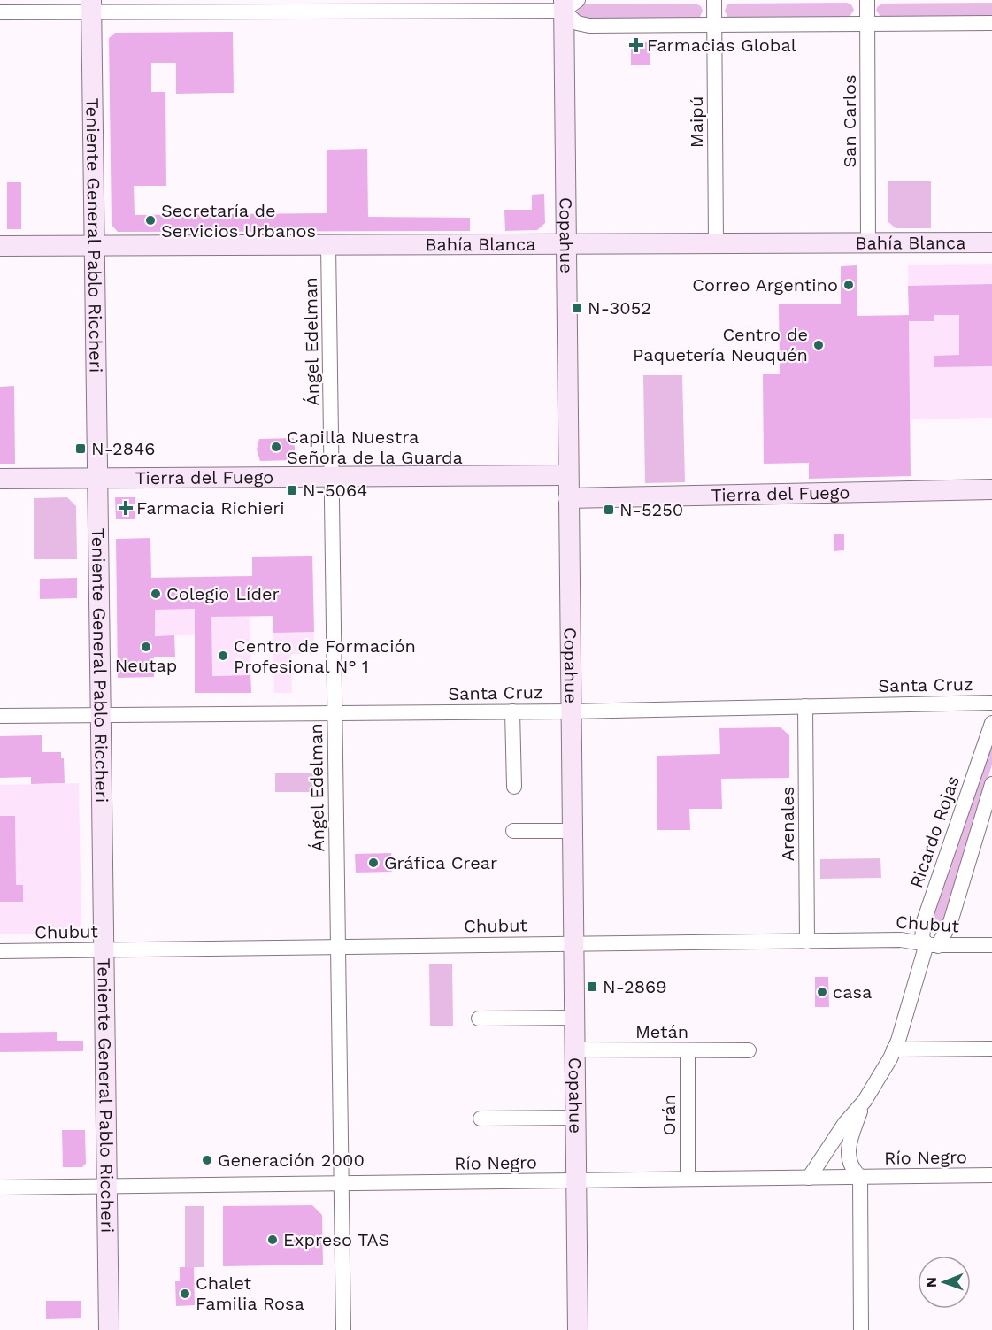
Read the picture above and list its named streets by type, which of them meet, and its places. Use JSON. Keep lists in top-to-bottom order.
{
  "streets": {
    "street": [
      "San Carlos",
      "Maipú",
      "Teniente General Pablo Riccheri",
      "Copahue",
      "Bahía Blanca",
      "Ángel Edelman",
      "Tierra del Fuego",
      "Santa Cruz",
      "Arenales",
      "Ricardo Rojas",
      "Chubut",
      "Metán",
      "Orán",
      "Río Negro"
    ]
  },
  "crossings": [
    ["San Carlos", "Bahía Blanca"],
    ["Maipú", "Bahía Blanca"],
    ["Teniente General Pablo Riccheri", "Bahía Blanca"],
    ["Teniente General Pablo Riccheri", "Tierra del Fuego"],
    ["Teniente General Pablo Riccheri", "Santa Cruz"],
    ["Teniente General Pablo Riccheri", "Chubut"],
    ["Teniente General Pablo Riccheri", "Río Negro"],
    ["Copahue", "Bahía Blanca"],
    ["Copahue", "Tierra del Fuego"],
    ["Copahue", "Santa Cruz"],
    ["Copahue", "Chubut"],
    ["Copahue", "Metán"],
    ["Copahue", "Río Negro"],
    ["Bahía Blanca", "Ángel Edelman"],
    ["Ángel Edelman", "Tierra del Fuego"],
    ["Ángel Edelman", "Santa Cruz"],
    ["Ángel Edelman", "Chubut"],
    ["Ángel Edelman", "Río Negro"],
    ["Santa Cruz", "Arenales"],
    ["Arenales", "Chubut"],
    ["Ricardo Rojas", "Chubut"],
    ["Ricardo Rojas", "Río Negro"],
    ["Metán", "Orán"],
    ["Orán", "Río Negro"]
  ],
  "places": {
    "health": ["Farmacias Global", "Farmacia Richieri"],
    "other": [
      "Secretaría de Servicios Urbanos",
      "Correo Argentino",
      "Centro de Paquetería Neuquén",
      "Capilla Nuestra Señora de la Guarda",
      "Colegio Líder",
      "Neutap",
      "Centro de Formación Profesional N° 1",
      "Gráfica Crear",
      "casa",
      "Generación 2000",
      "Expreso TAS",
      "Chalet Familia Rosa"
    ],
    "transit": [
      "N-3052",
      "N-2846",
      "N-5064",
      "N-5250",
      "N-2869"
    ]
  },
  "north": "left"
}
